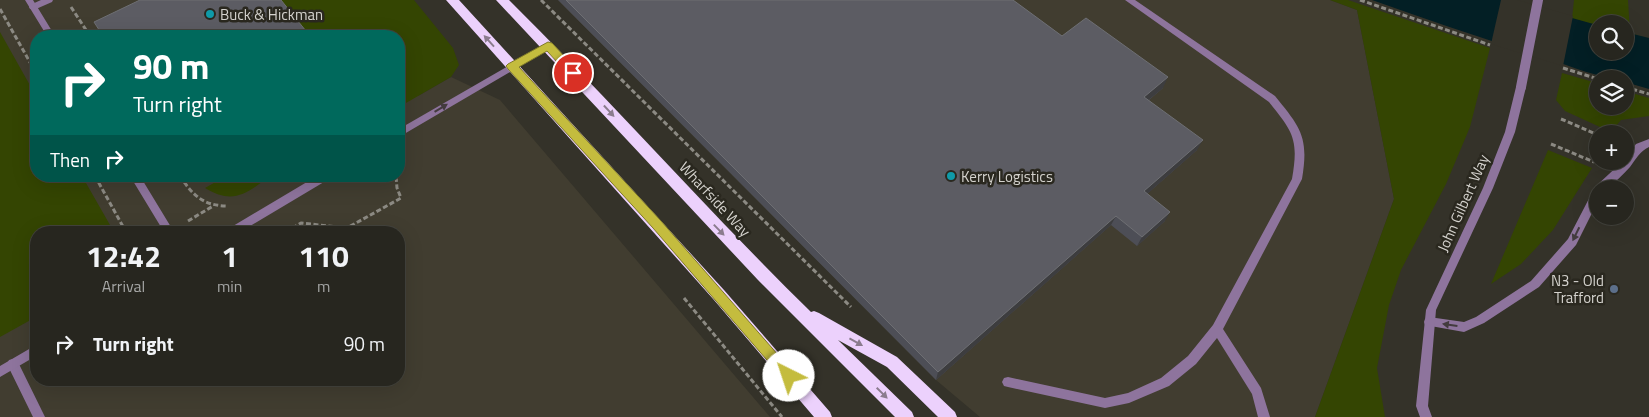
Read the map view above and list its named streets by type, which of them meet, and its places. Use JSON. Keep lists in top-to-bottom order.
{
  "streets": {
    "highway": ["Wharfside Way"],
    "street": ["John Gilbert Way"]
  },
  "places": ["Buck & Hickman", "Kerry Logistics", "N3 - Old Trafford"],
  "page": {
    "map_buttons": ["+", "−"],
    "turn": ["90 m", "Turn right"],
    "then": "Then",
    "eta": [
      "12:42",
      "Arrival",
      "1",
      "min",
      "110",
      "m"
    ],
    "list": [
      {
        "name": "Turn right",
        "value": "90 m"
      }
    ]
  }
}
